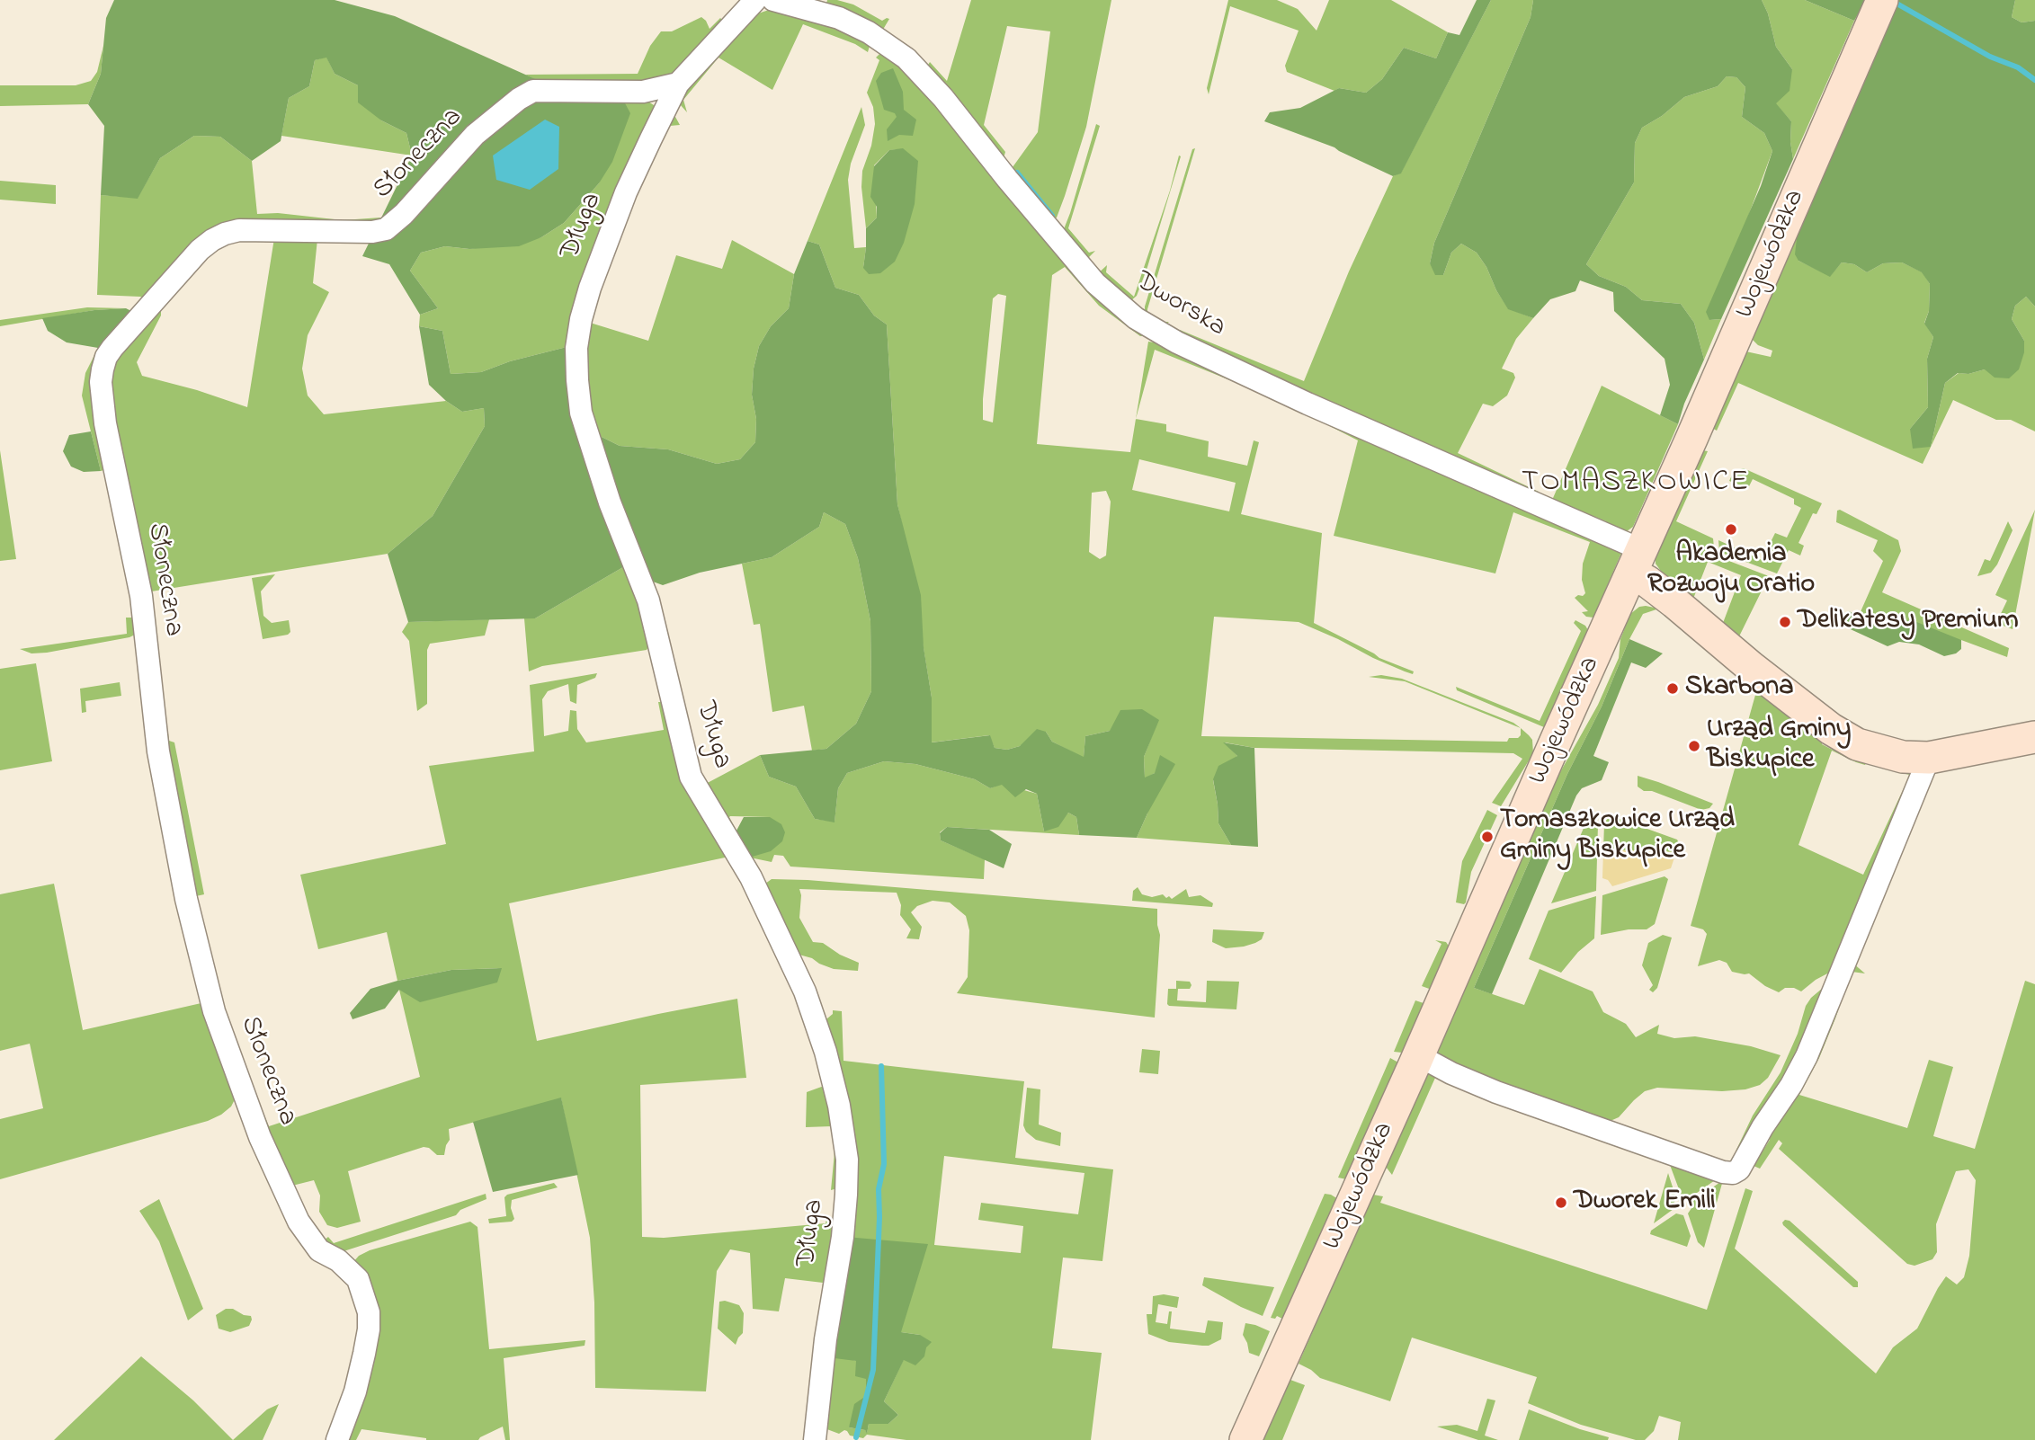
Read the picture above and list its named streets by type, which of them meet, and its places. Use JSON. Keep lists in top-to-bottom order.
{
  "streets": {
    "main road": ["Wojewódzka"],
    "street": ["Słoneczna", "Długa", "Dworska"]
  },
  "crossings": [
    ["Słoneczna", "Długa"],
    ["Wojewódzka", "Dworska"]
  ],
  "districts": ["TOMASZKOWICE"],
  "places": [
    "Akademia Rozwoju Oratio",
    "Delikatesy Premium",
    "Skarbona",
    "Urząd Gminy Biskupice",
    "Tomaszkowice Urząd Gminy Biskupice",
    "Dworek Emili"
  ]
}
